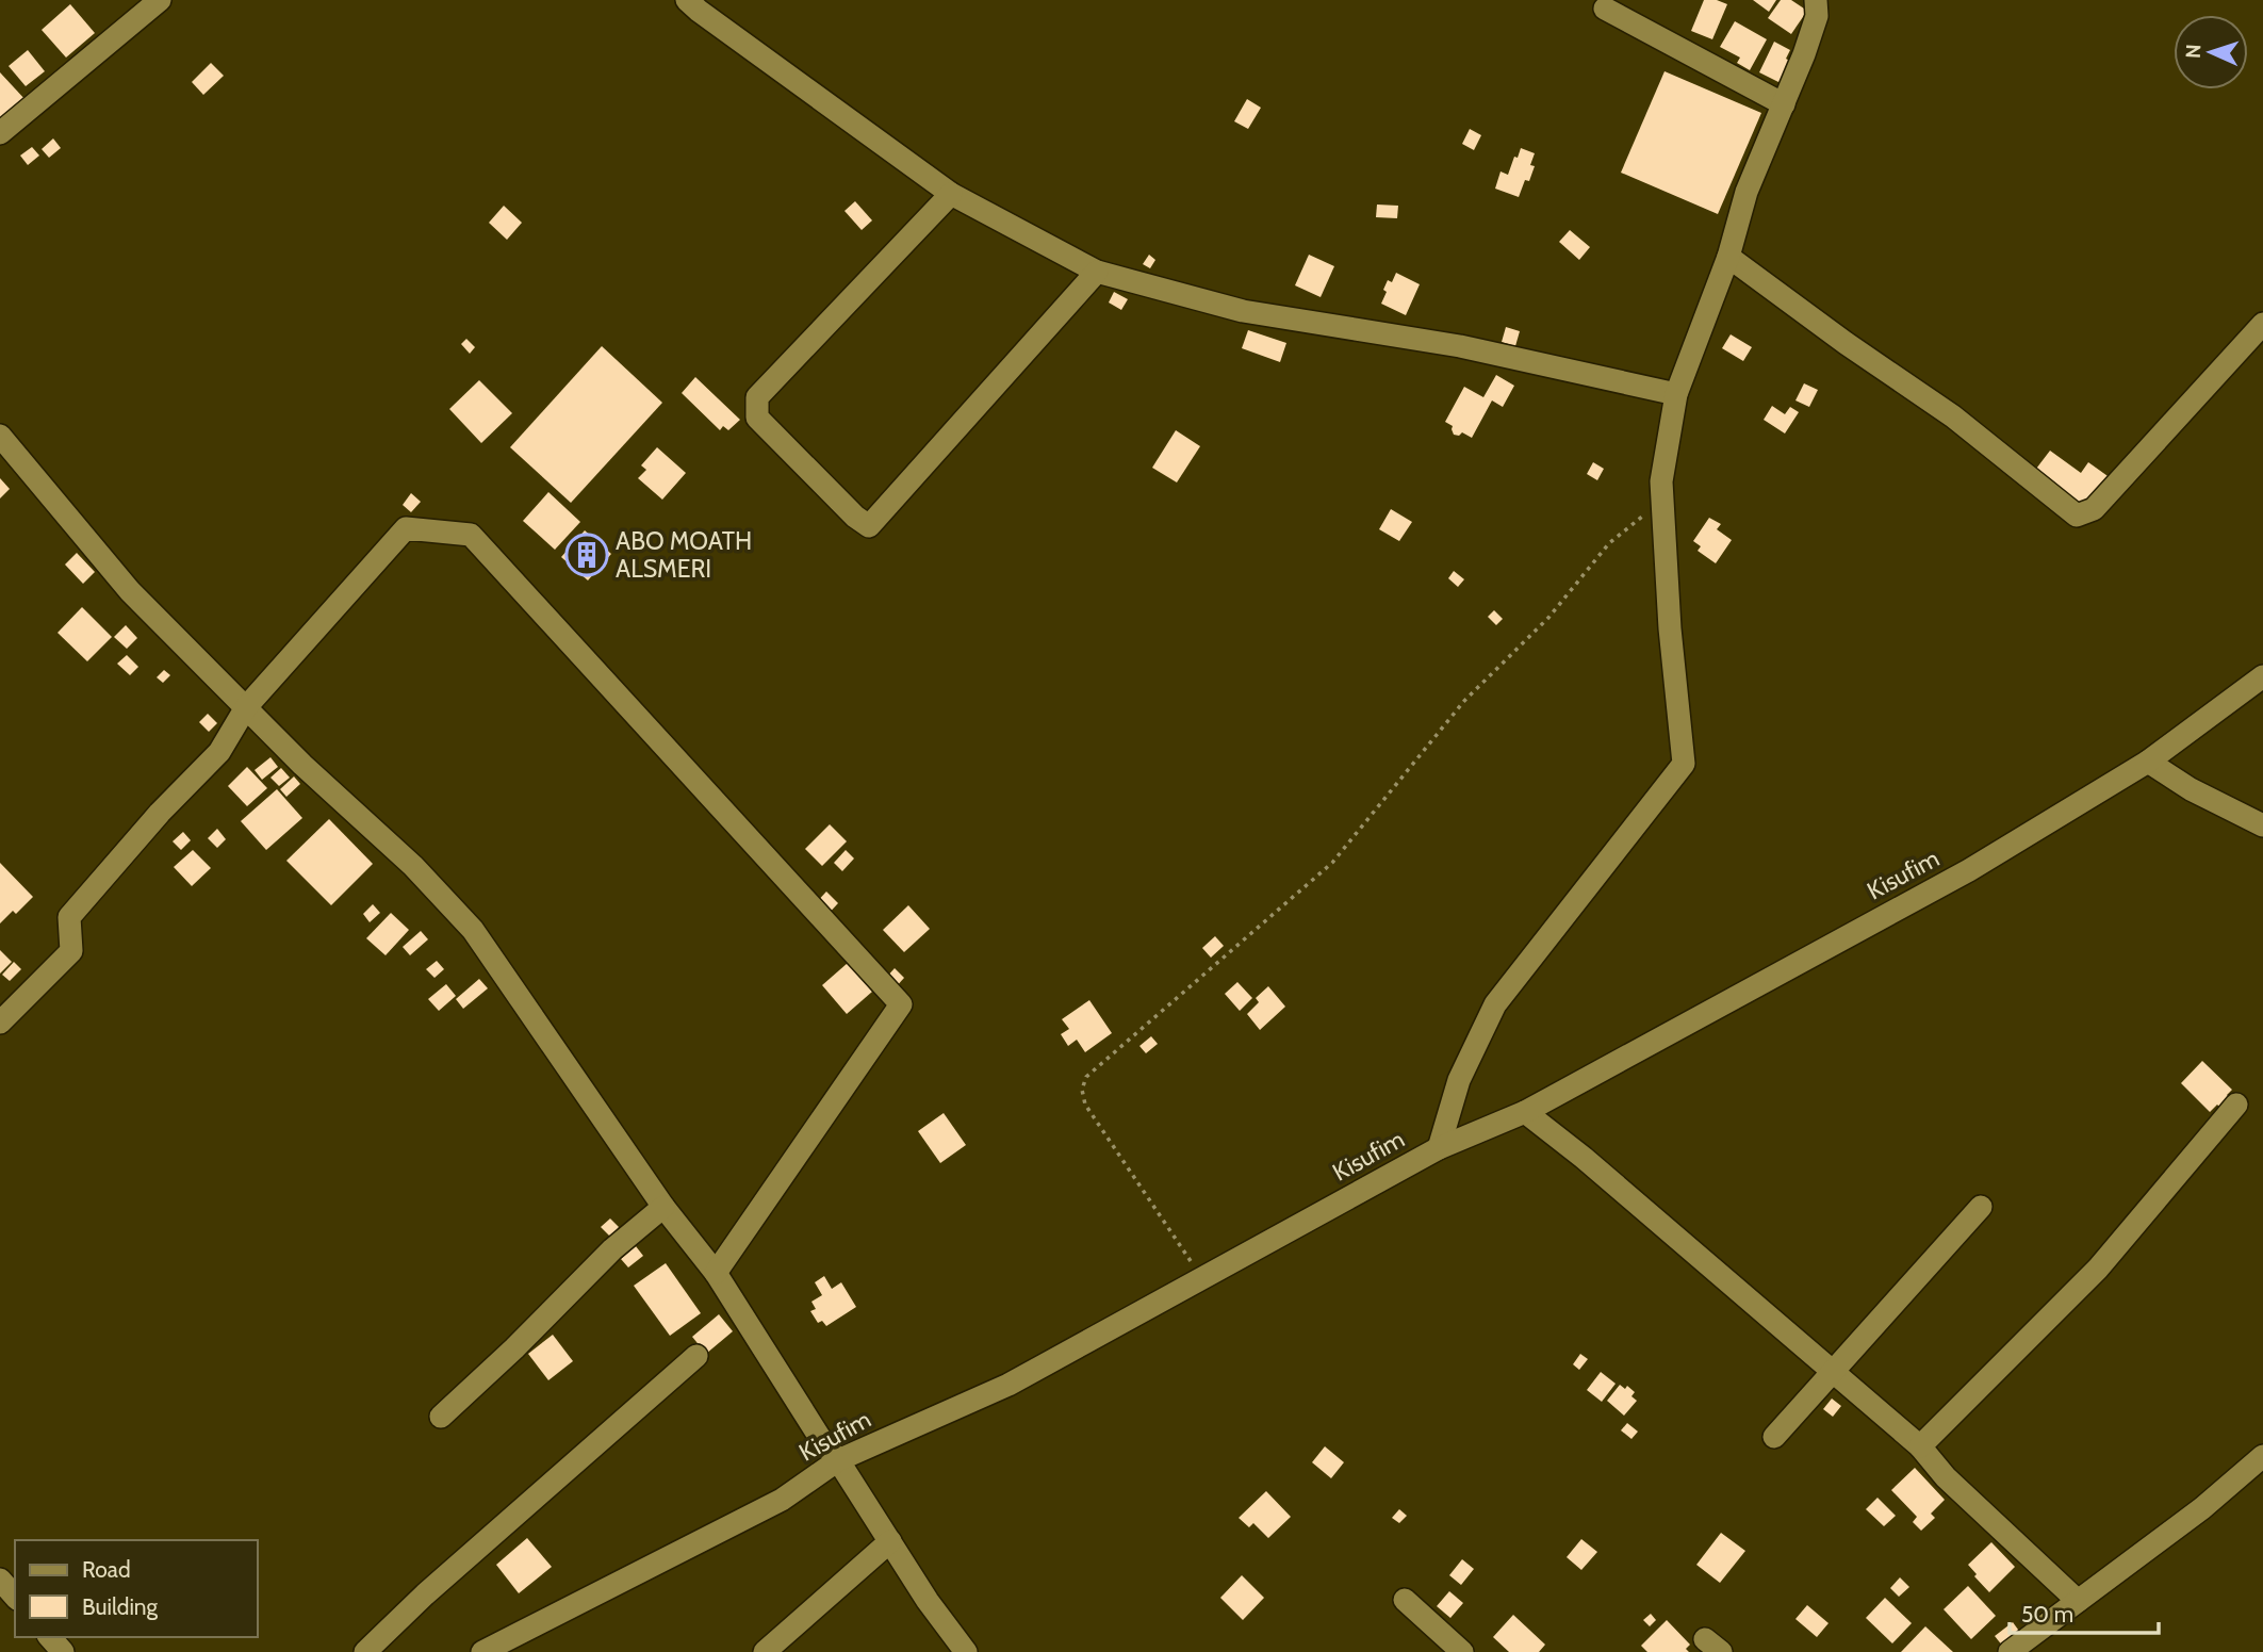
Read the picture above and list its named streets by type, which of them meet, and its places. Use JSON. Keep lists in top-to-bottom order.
{
  "streets": {
    "street": ["Kisufim"]
  },
  "places": {
    "building": ["ABO MOATH ALSMERI"]
  },
  "legend": ["Road", "Building"],
  "scale_bar": "50 m",
  "north": "left"
}
